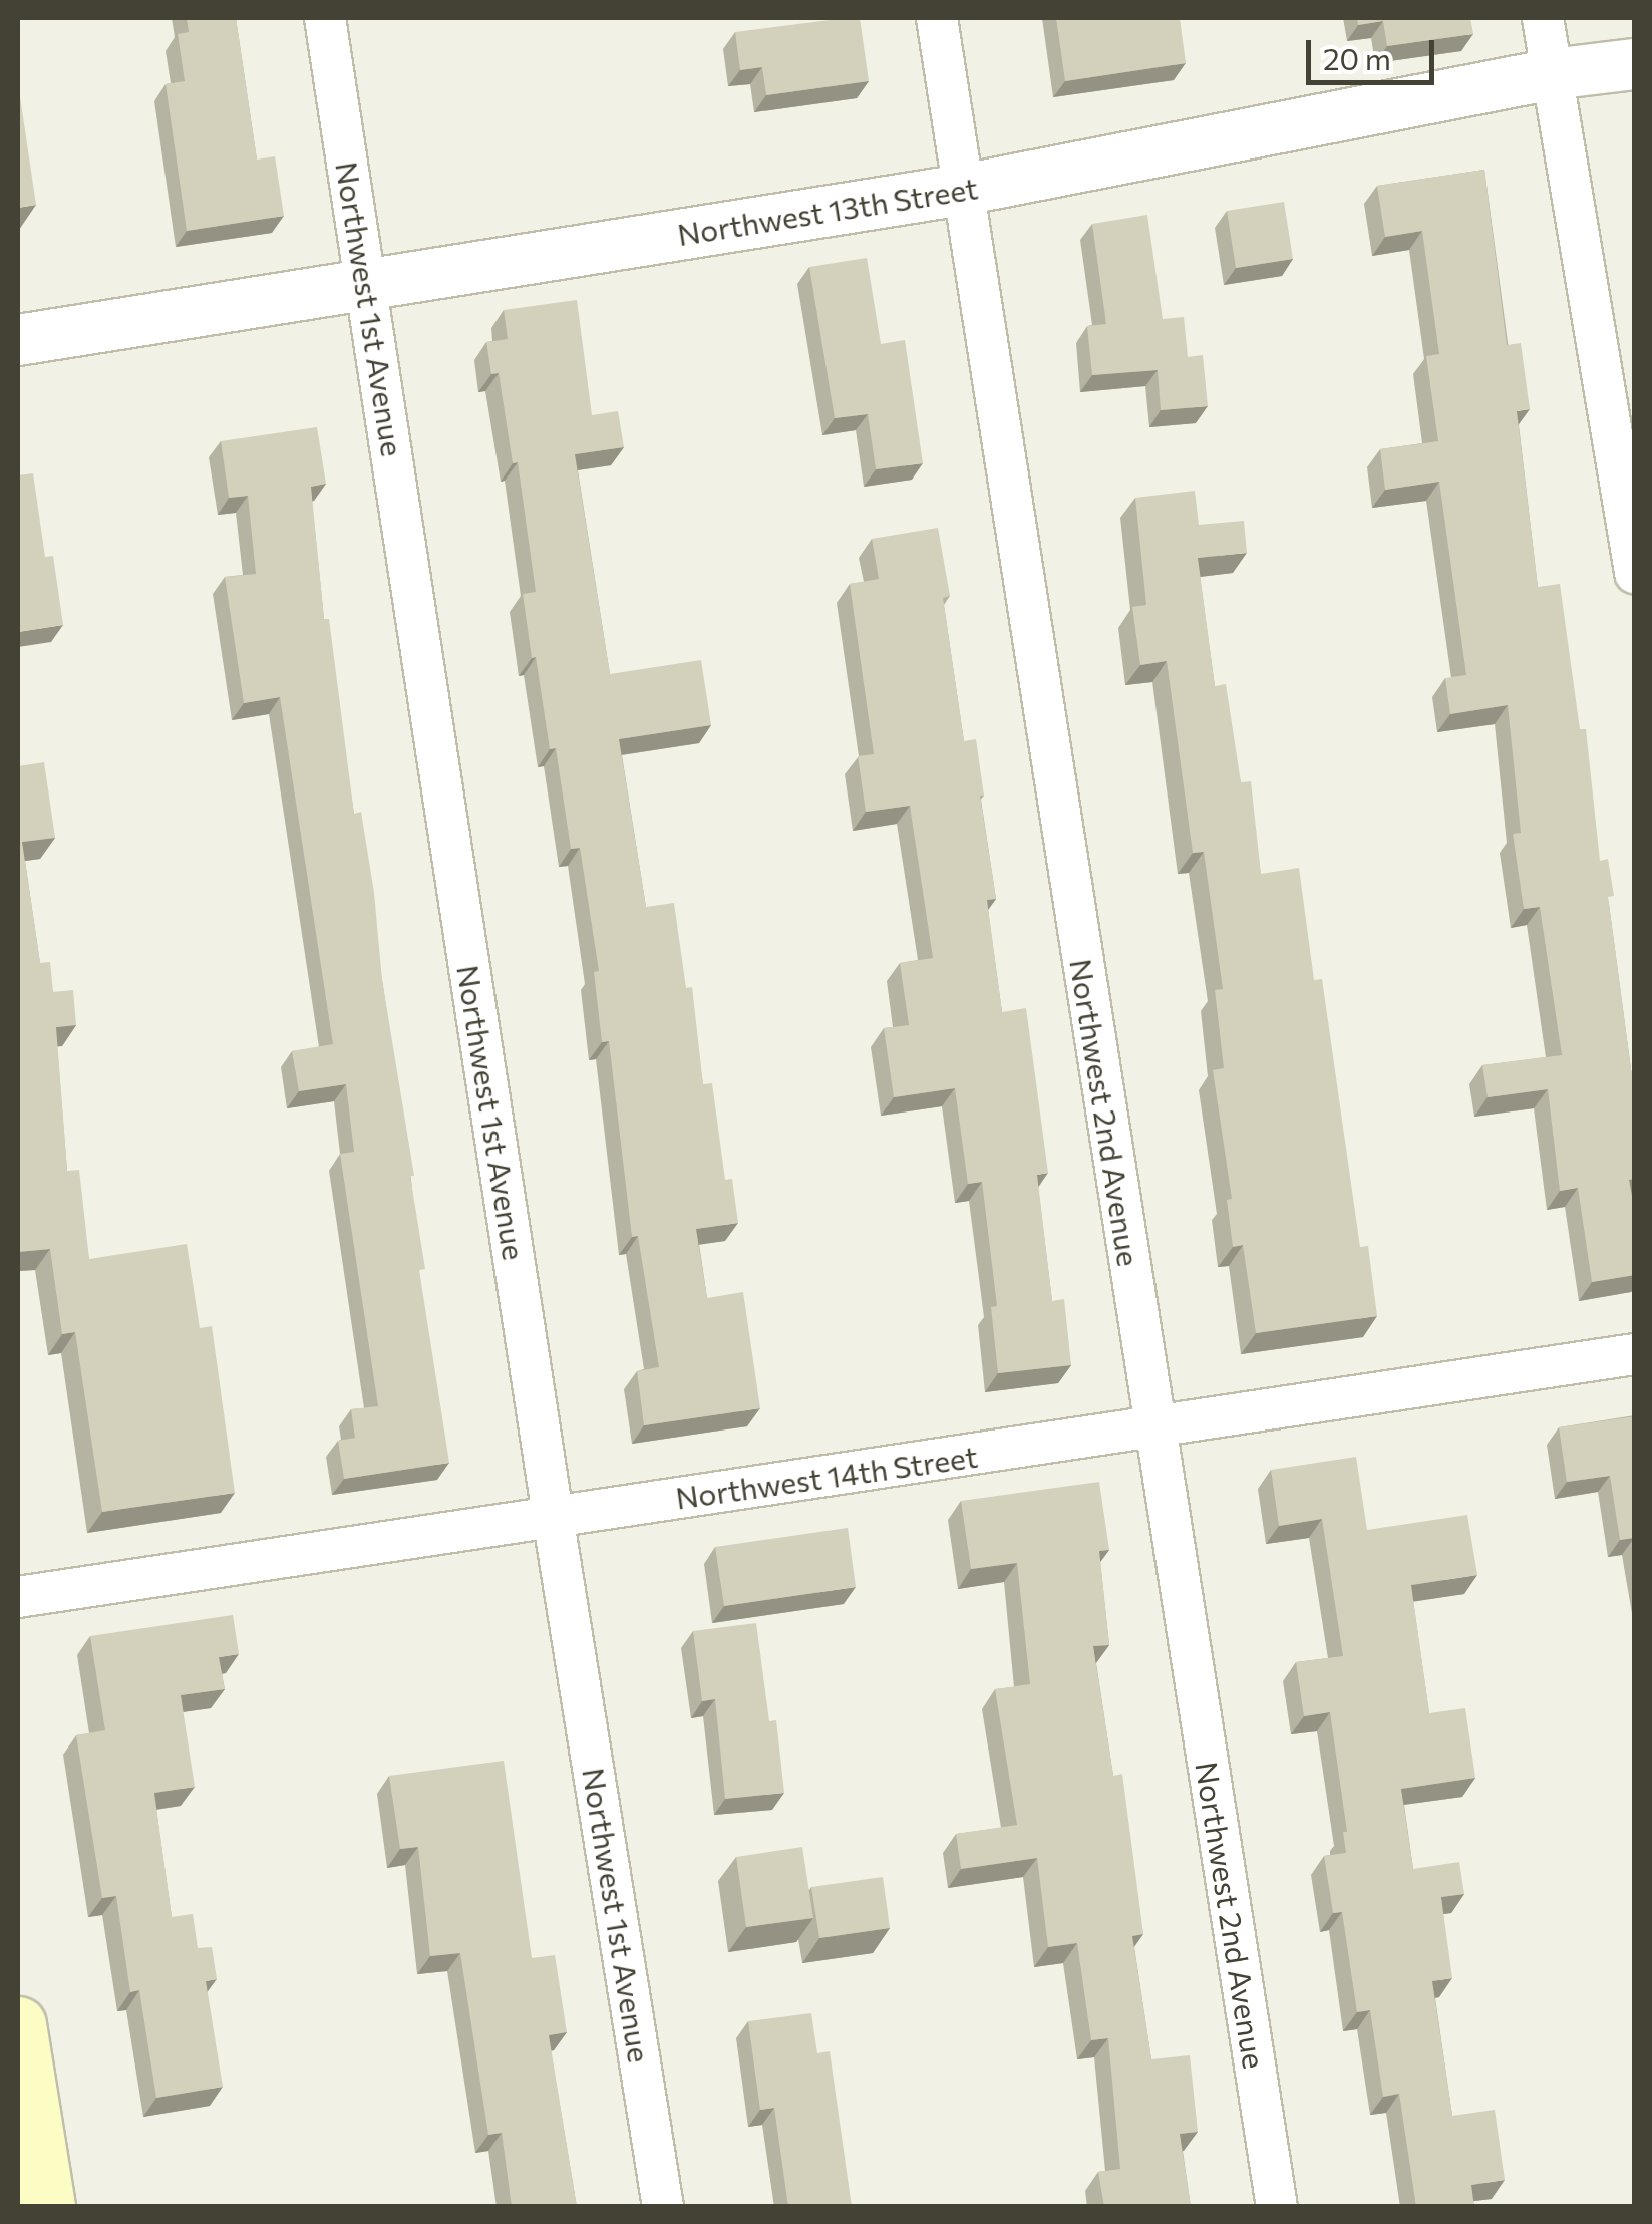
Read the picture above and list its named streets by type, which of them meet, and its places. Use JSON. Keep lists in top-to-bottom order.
{
  "streets": {
    "street": [
      "Northwest 13th Street",
      "Northwest 1st Avenue",
      "Northwest 2nd Avenue",
      "Northwest 14th Street"
    ]
  },
  "crossings": [
    ["Northwest 13th Street", "Northwest 1st Avenue"],
    ["Northwest 13th Street", "Northwest 2nd Avenue"],
    ["Northwest 1st Avenue", "Northwest 14th Street"],
    ["Northwest 2nd Avenue", "Northwest 14th Street"]
  ],
  "scale_bar": "20 m"
}
